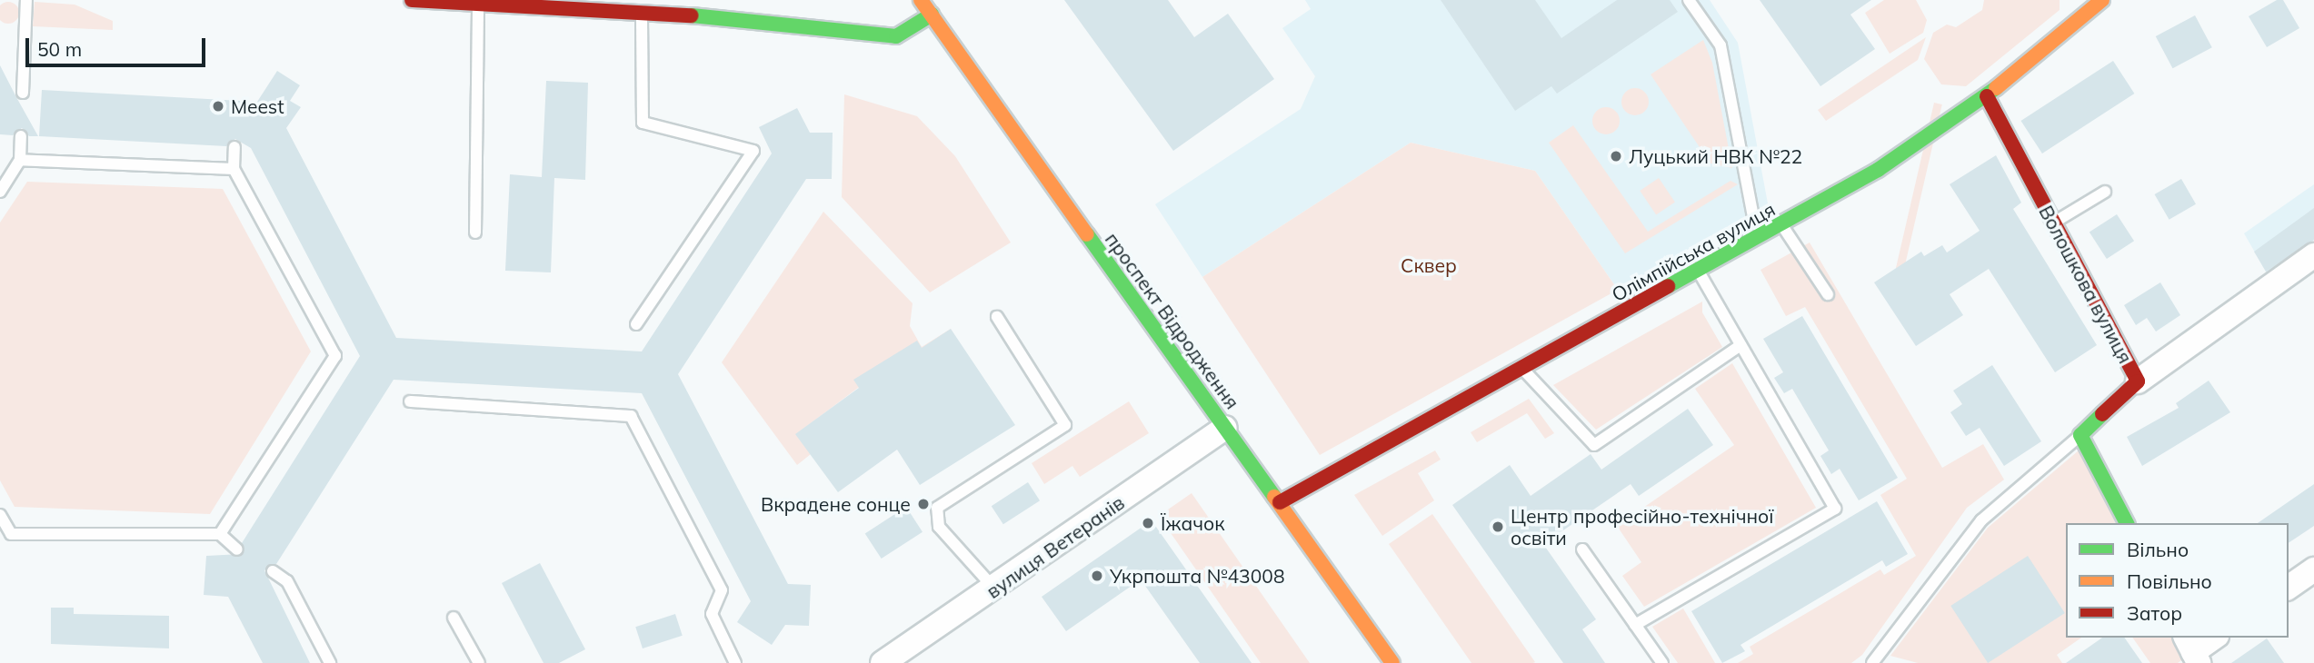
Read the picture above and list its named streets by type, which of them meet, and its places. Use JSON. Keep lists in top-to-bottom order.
{
  "streets": {
    "street": [
      "Олімпійська вулиця",
      "Волошкова вулиця",
      "проспект Відродження",
      "вулиця Ветеранів"
    ]
  },
  "crossings": [
    ["Олімпійська вулиця", "Волошкова вулиця"],
    ["Олімпійська вулиця", "проспект Відродження"],
    ["проспект Відродження", "вулиця Ветеранів"]
  ],
  "parks": ["Сквер"],
  "places": [
    "Meest",
    "Луцький НВК №22",
    "Вкрадене сонце",
    "Їжачок",
    "Центр професійно-технічної освіти",
    "Укрпошта №43008"
  ],
  "legend": ["Вільно", "Повільно", "Затор"],
  "scale_bar": "50 m"
}
